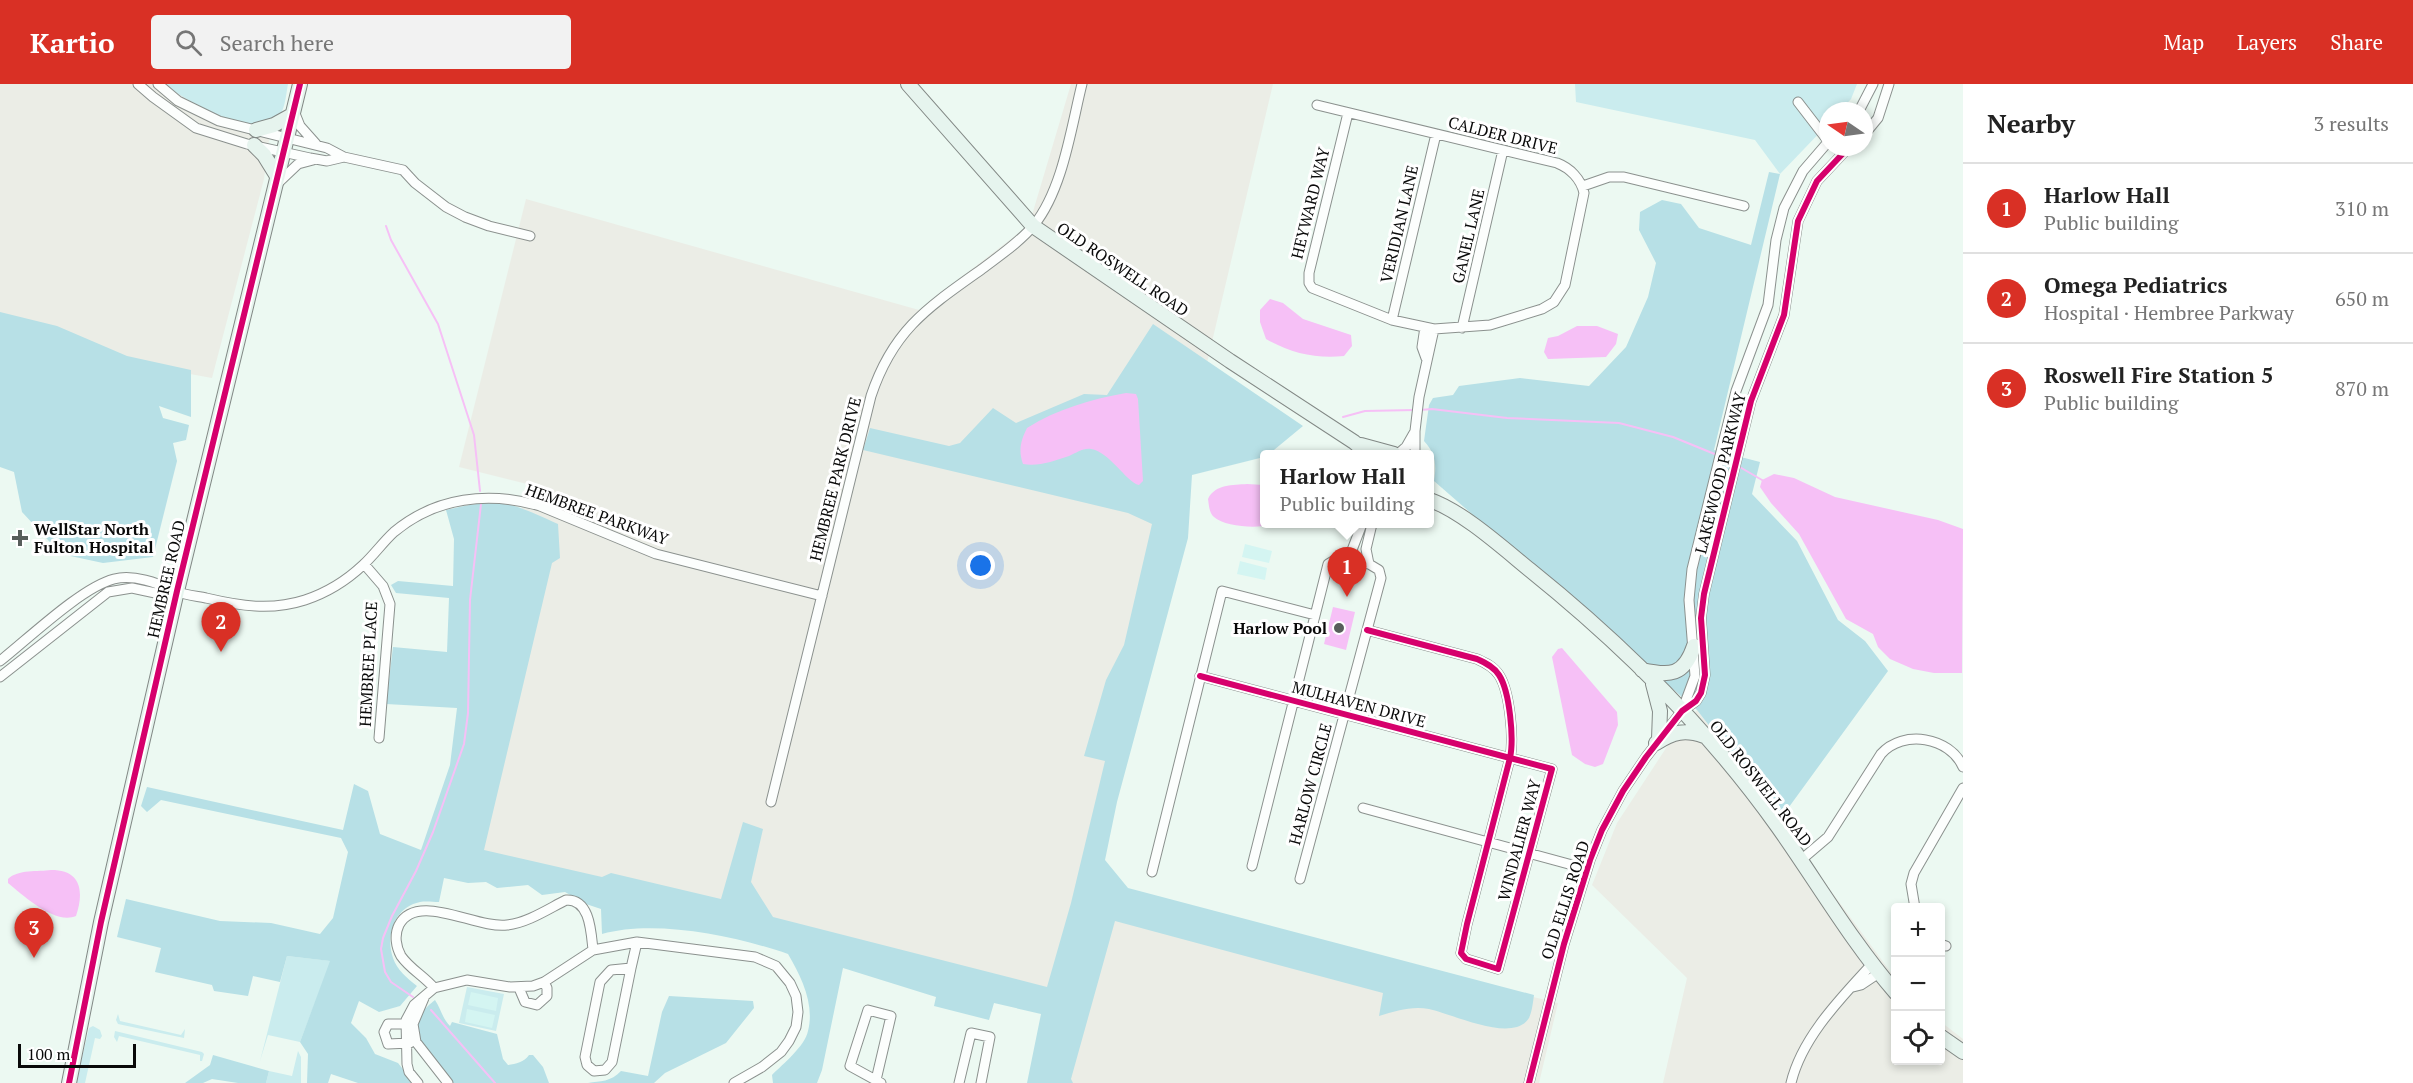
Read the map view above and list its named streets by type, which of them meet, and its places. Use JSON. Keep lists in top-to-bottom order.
{
  "streets": {
    "street": [
      "CALDER DRIVE",
      "HEYWARD WAY",
      "VERIDIAN LANE",
      "GANEL LANE",
      "OLD ROSWELL ROAD",
      "LAKEWOOD PARKWAY",
      "HEMBREE PARK DRIVE",
      "HEMBREE PARKWAY",
      "HEMBREE ROAD",
      "HEMBREE PLACE",
      "MULHAVEN DRIVE",
      "HARLOW CIRCLE",
      "WINDALIER WAY",
      "OLD ELLIS ROAD"
    ]
  },
  "crossings": [
    ["CALDER DRIVE", "HEYWARD WAY"],
    ["CALDER DRIVE", "VERIDIAN LANE"],
    ["CALDER DRIVE", "GANEL LANE"],
    ["HEYWARD WAY", "VERIDIAN LANE"],
    ["HEYWARD WAY", "GANEL LANE"],
    ["OLD ROSWELL ROAD", "LAKEWOOD PARKWAY"],
    ["OLD ROSWELL ROAD", "HEMBREE PARK DRIVE"],
    ["OLD ROSWELL ROAD", "OLD ELLIS ROAD"],
    ["LAKEWOOD PARKWAY", "OLD ELLIS ROAD"],
    ["HEMBREE PARK DRIVE", "HEMBREE PARKWAY"],
    ["HEMBREE PARKWAY", "HEMBREE ROAD"],
    ["HEMBREE PARKWAY", "HEMBREE PLACE"],
    ["MULHAVEN DRIVE", "HARLOW CIRCLE"],
    ["MULHAVEN DRIVE", "WINDALIER WAY"]
  ],
  "places": {
    "health": ["WellStar North Fulton Hospital"],
    "other": ["Harlow Pool"]
  },
  "scale_bar": "100 m",
  "north": "left",
  "page": {
    "header": "Kartio",
    "search": "Search here",
    "nav": ["Map", "Layers", "Share"],
    "heading": ["Nearby", "3 results"],
    "list": [
      {
        "mark": "1",
        "name": "Harlow Hall",
        "note": "Public building",
        "value": "310 m"
      },
      {
        "mark": "2",
        "name": "Omega Pediatrics",
        "note": "Hospital · Hembree Parkway",
        "value": "650 m"
      },
      {
        "mark": "3",
        "name": "Roswell Fire Station 5",
        "note": "Public building",
        "value": "870 m"
      }
    ],
    "popup": ["Harlow Hall", "Public building"],
    "pins": ["1", "2", "3"],
    "map_buttons": ["+", "−"],
    "scale": "100 m"
  }
}
